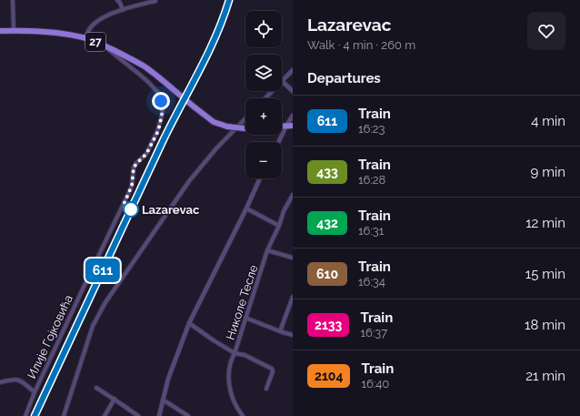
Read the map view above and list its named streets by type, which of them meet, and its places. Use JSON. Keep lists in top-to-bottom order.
{
  "streets": {
    "main road": ["27"],
    "street": ["Николе Тесле", "Илије Гојковића"]
  },
  "crossings": [
    ["27", "Илије Гојковића"]
  ],
  "places": ["Lazarevac"],
  "page": {
    "on_map": "611",
    "heading": [
      ["Lazarevac", "Walk · 4 min · 260 m"],
      "Departures"
    ],
    "map_buttons": ["+", "−"],
    "list": [
      {
        "mark": "611",
        "name": "Train",
        "note": "16:23",
        "value": "4 min"
      },
      {
        "mark": "433",
        "name": "Train",
        "note": "16:28",
        "value": "9 min"
      },
      {
        "mark": "432",
        "name": "Train",
        "note": "16:31",
        "value": "12 min"
      },
      {
        "mark": "610",
        "name": "Train",
        "note": "16:34",
        "value": "15 min"
      },
      {
        "mark": "2133",
        "name": "Train",
        "note": "16:37",
        "value": "18 min"
      },
      {
        "mark": "2104",
        "name": "Train",
        "note": "16:40",
        "value": "21 min"
      }
    ]
  }
}
